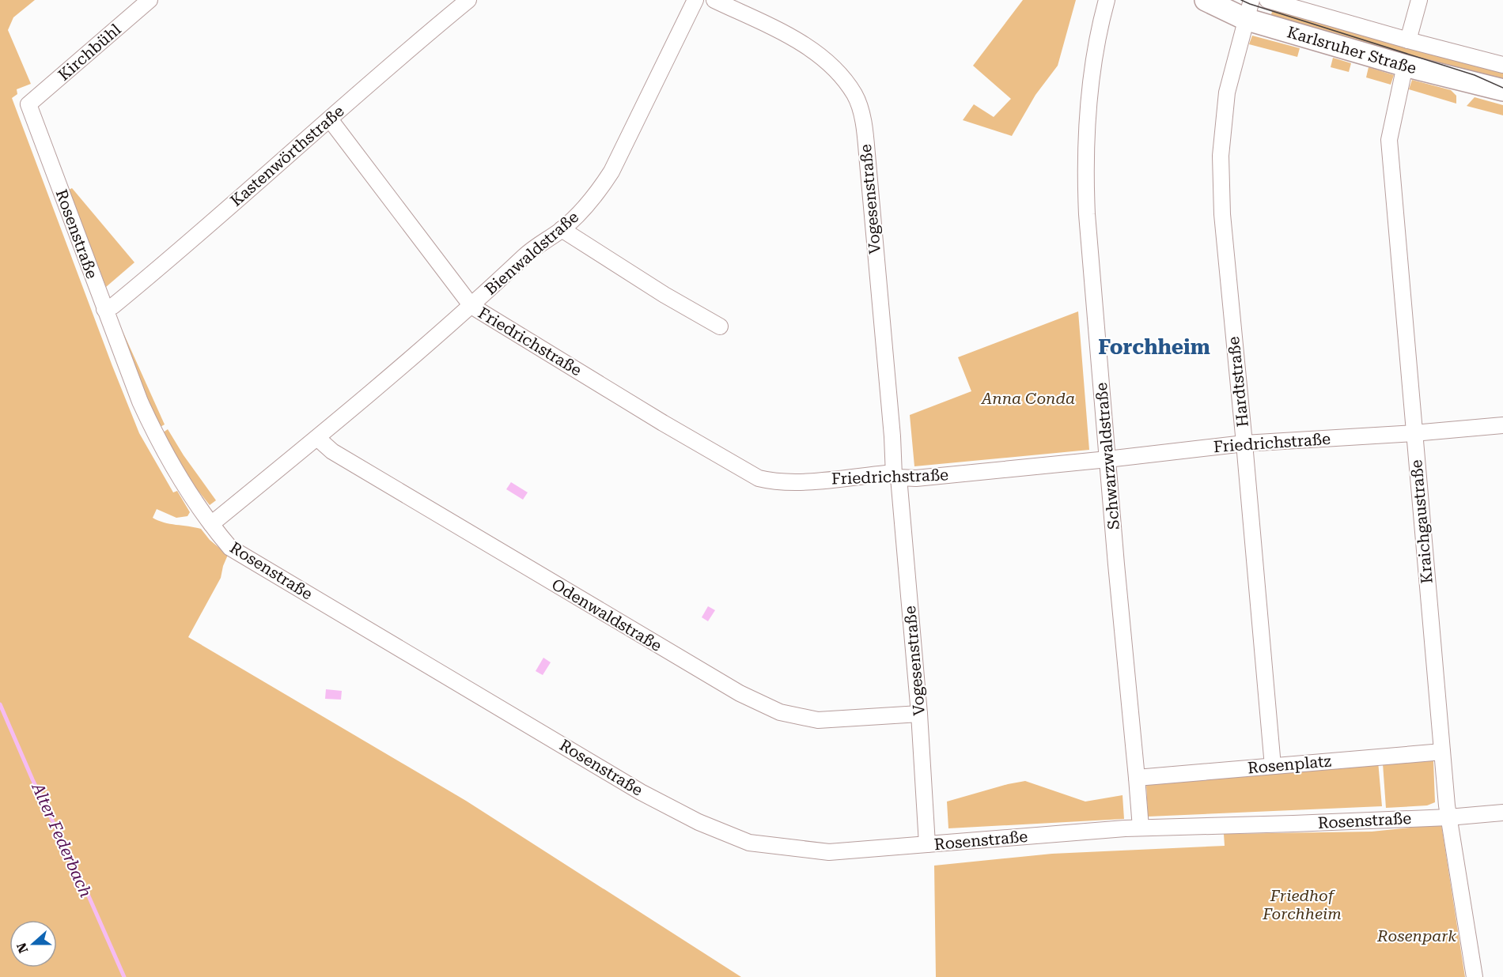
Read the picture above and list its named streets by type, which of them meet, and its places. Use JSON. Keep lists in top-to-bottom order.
{
  "streets": {
    "street": [
      "Karlsruher Straße",
      "Kirchbühl",
      "Kastenwörthstraße",
      "Vogesenstraße",
      "Rosenstraße",
      "Bienwaldstraße",
      "Friedrichstraße",
      "Hardtstraße",
      "Schwarzwaldstraße",
      "Kraichgaustraße",
      "Odenwaldstraße",
      "Rosenplatz"
    ]
  },
  "crossings": [
    ["Karlsruher Straße", "Hardtstraße"],
    ["Karlsruher Straße", "Kraichgaustraße"],
    ["Kirchbühl", "Rosenstraße"],
    ["Kastenwörthstraße", "Rosenstraße"],
    ["Kastenwörthstraße", "Friedrichstraße"],
    ["Vogesenstraße", "Rosenstraße"],
    ["Vogesenstraße", "Friedrichstraße"],
    ["Vogesenstraße", "Odenwaldstraße"],
    ["Rosenstraße", "Bienwaldstraße"],
    ["Rosenstraße", "Schwarzwaldstraße"],
    ["Rosenstraße", "Kraichgaustraße"],
    ["Bienwaldstraße", "Friedrichstraße"],
    ["Bienwaldstraße", "Odenwaldstraße"],
    ["Friedrichstraße", "Hardtstraße"],
    ["Friedrichstraße", "Schwarzwaldstraße"],
    ["Friedrichstraße", "Kraichgaustraße"],
    ["Hardtstraße", "Rosenplatz"],
    ["Schwarzwaldstraße", "Rosenplatz"],
    ["Kraichgaustraße", "Rosenplatz"]
  ],
  "districts": ["Forchheim"],
  "water": ["Alter Federbach"],
  "parks": ["Anna Conda", "Friedhof Forchheim", "Rosenpark"],
  "north": "left"
}
